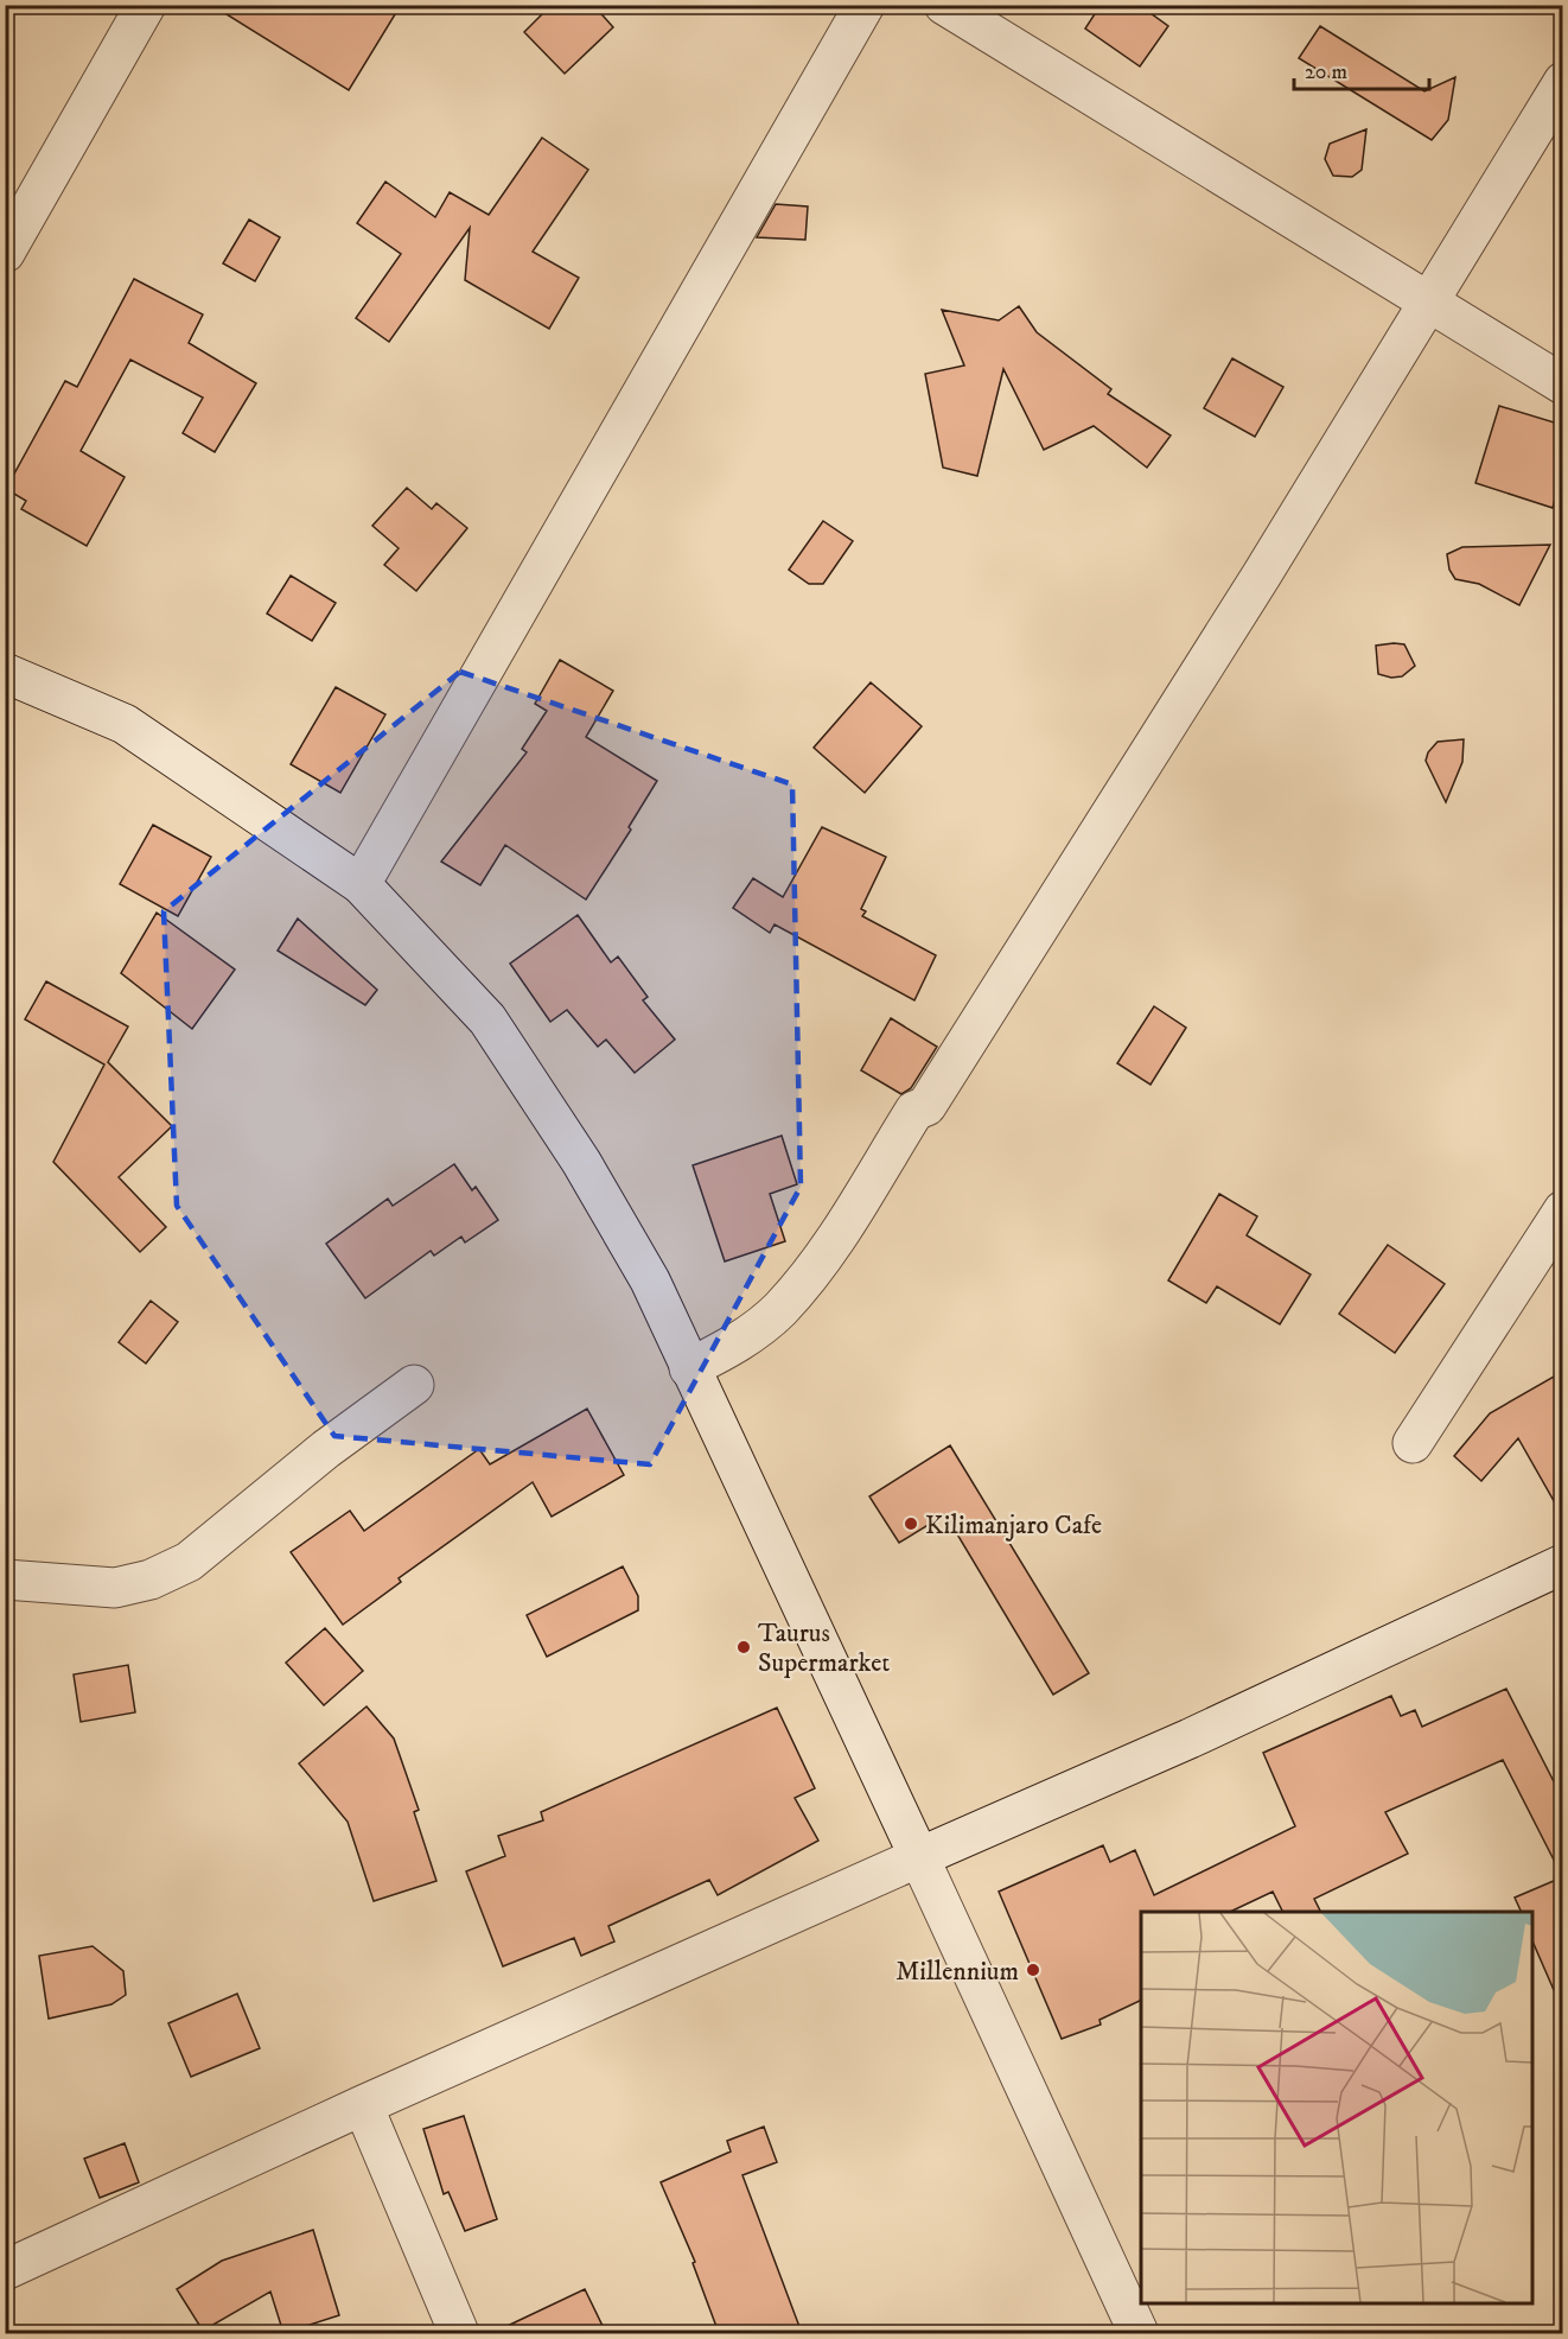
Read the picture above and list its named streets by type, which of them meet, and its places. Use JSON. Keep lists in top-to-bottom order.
{
  "places": ["Kilimanjaro Cafe", "Taurus Supermarket", "Millennium"],
  "scale_bar": "20 m"
}
